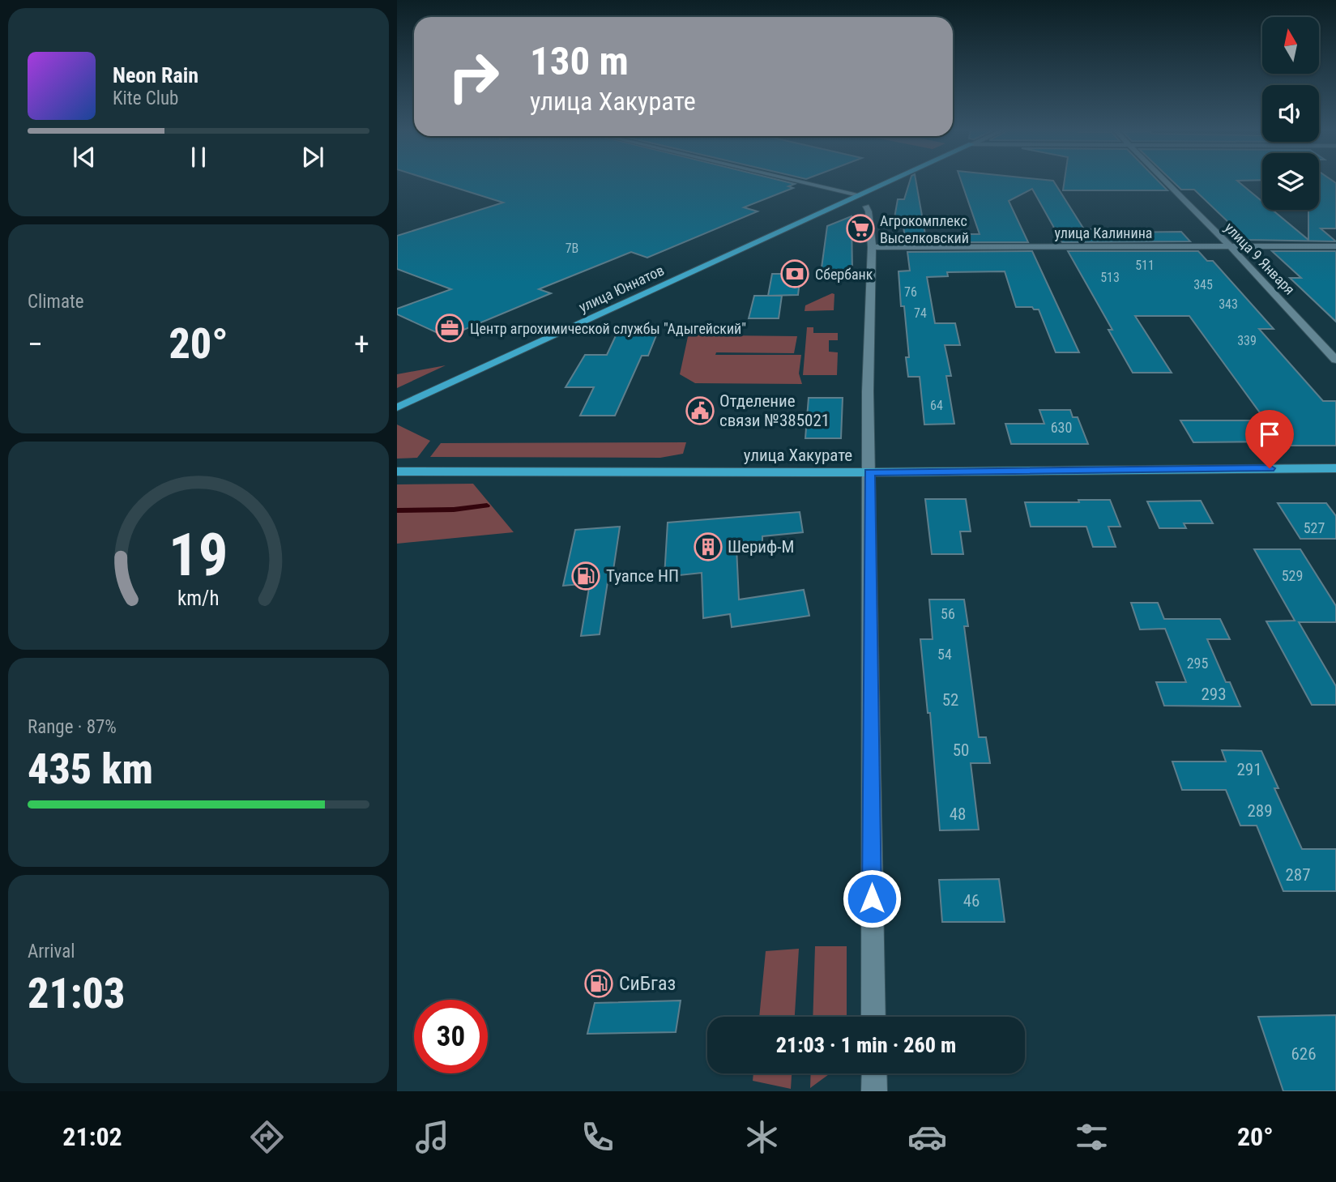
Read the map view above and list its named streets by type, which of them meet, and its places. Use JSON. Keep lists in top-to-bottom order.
{
  "streets": {
    "main road": ["улица Юннатов", "улица Хакурате"],
    "street": ["улица Калинина", "улица 9 Января"]
  },
  "crossings": [
    ["улица Калинина", "улица 9 Января"]
  ],
  "places": {
    "supermarket": ["Агрокомплекс Выселковский"],
    "bank": ["Сбербанк"],
    "office": ["Центр агрохимической службы \"Адыгейский\""],
    "public building": ["Отделение связи №385021"],
    "building": ["Шериф-М"],
    "fuel station": ["Туапсе НП", "СиБгаз"]
  },
  "house_numbers": [
    "7В",
    "511",
    "513",
    "345",
    "76",
    "343",
    "74",
    "339",
    "64",
    "630",
    "527",
    "529",
    "56",
    "54",
    "295",
    "293",
    "52",
    "50",
    "291",
    "289",
    "48",
    "287",
    "46",
    "626"
  ],
  "north": "top",
  "page": {
    "turn": ["130 m", "улица Хакурате"],
    "song": ["Neon Rain", "Kite Club"],
    "tile": [
      "Climate",
      ["Range · 87%", "435 km"],
      ["Arrival", "21:03"]
    ],
    "heat": ["−", "20°", "+"],
    "limit": "30",
    "trip": "21:03 · 1 min · 260 m",
    "tabs": ["21:02", "20°"],
    "gauge": ["19", "km/h"]
  }
}
